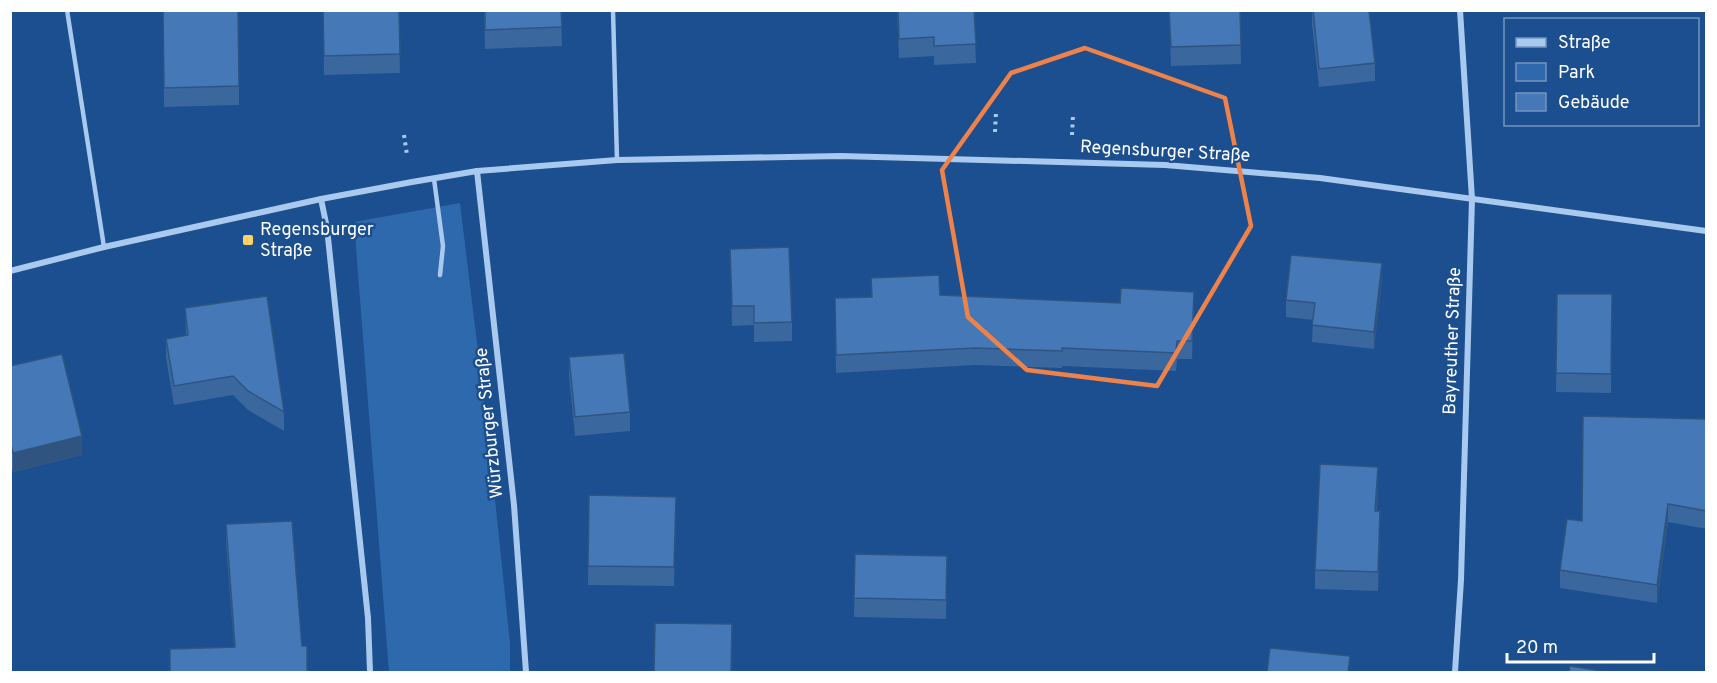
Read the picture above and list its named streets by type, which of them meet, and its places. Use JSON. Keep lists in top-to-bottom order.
{
  "streets": {
    "street": ["Regensburger Straße", "Bayreuther Straße", "Würzburger Straße"]
  },
  "crossings": [
    ["Regensburger Straße", "Bayreuther Straße"],
    ["Regensburger Straße", "Würzburger Straße"]
  ],
  "places": {
    "transit": ["Regensburger Straße"]
  },
  "legend": ["Straße", "Park", "Gebäude"],
  "scale_bar": "20 m"
}
